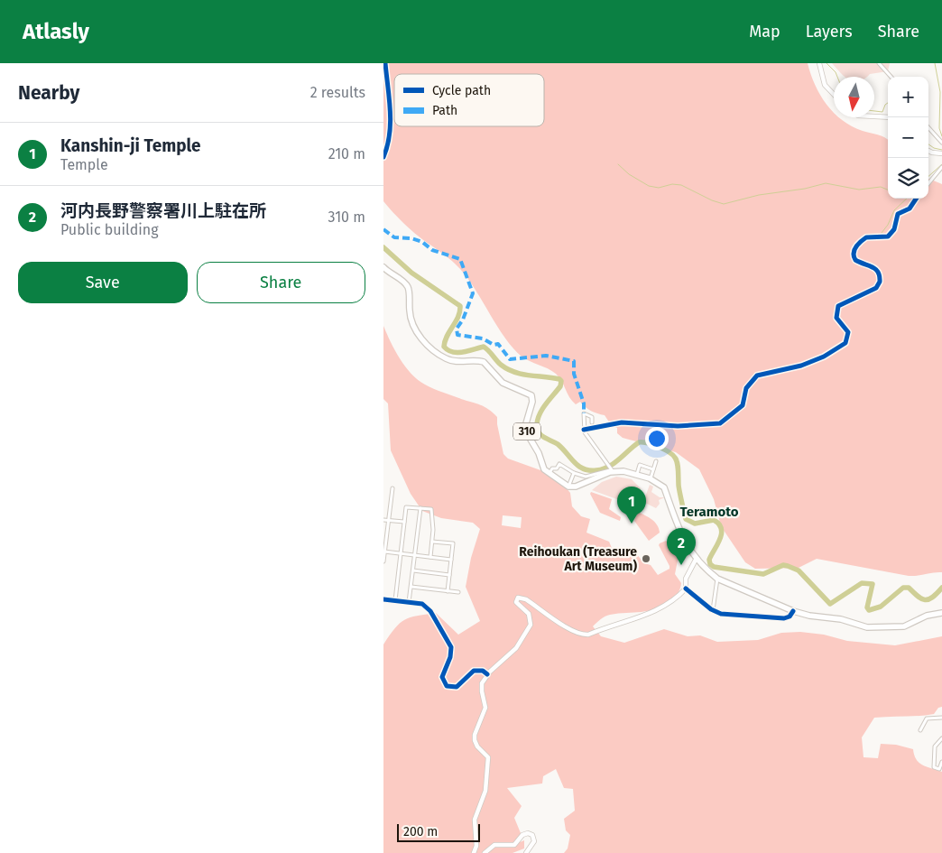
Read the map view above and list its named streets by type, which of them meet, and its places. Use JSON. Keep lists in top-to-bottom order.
{
  "streets": {
    "highway": ["310"]
  },
  "districts": ["Teramoto"],
  "places": ["Reihoukan (Treasure Art Museum)"],
  "legend": ["Cycle path", "Path"],
  "scale_bar": "200 m",
  "north": "bottom",
  "page": {
    "header": "Atlasly",
    "nav": ["Map", "Layers", "Share"],
    "heading": ["Nearby", "2 results"],
    "map_buttons": ["+", "−"],
    "list": [
      {
        "mark": "1",
        "name": "Kanshin-ji Temple",
        "note": "Temple",
        "value": "210 m"
      },
      {
        "mark": "2",
        "name": "河内長野警察署川上駐在所",
        "note": "Public building",
        "value": "310 m"
      }
    ],
    "buttons": ["Save", "Share"],
    "pins": ["1", "2"],
    "scale": "200 m"
  }
}
